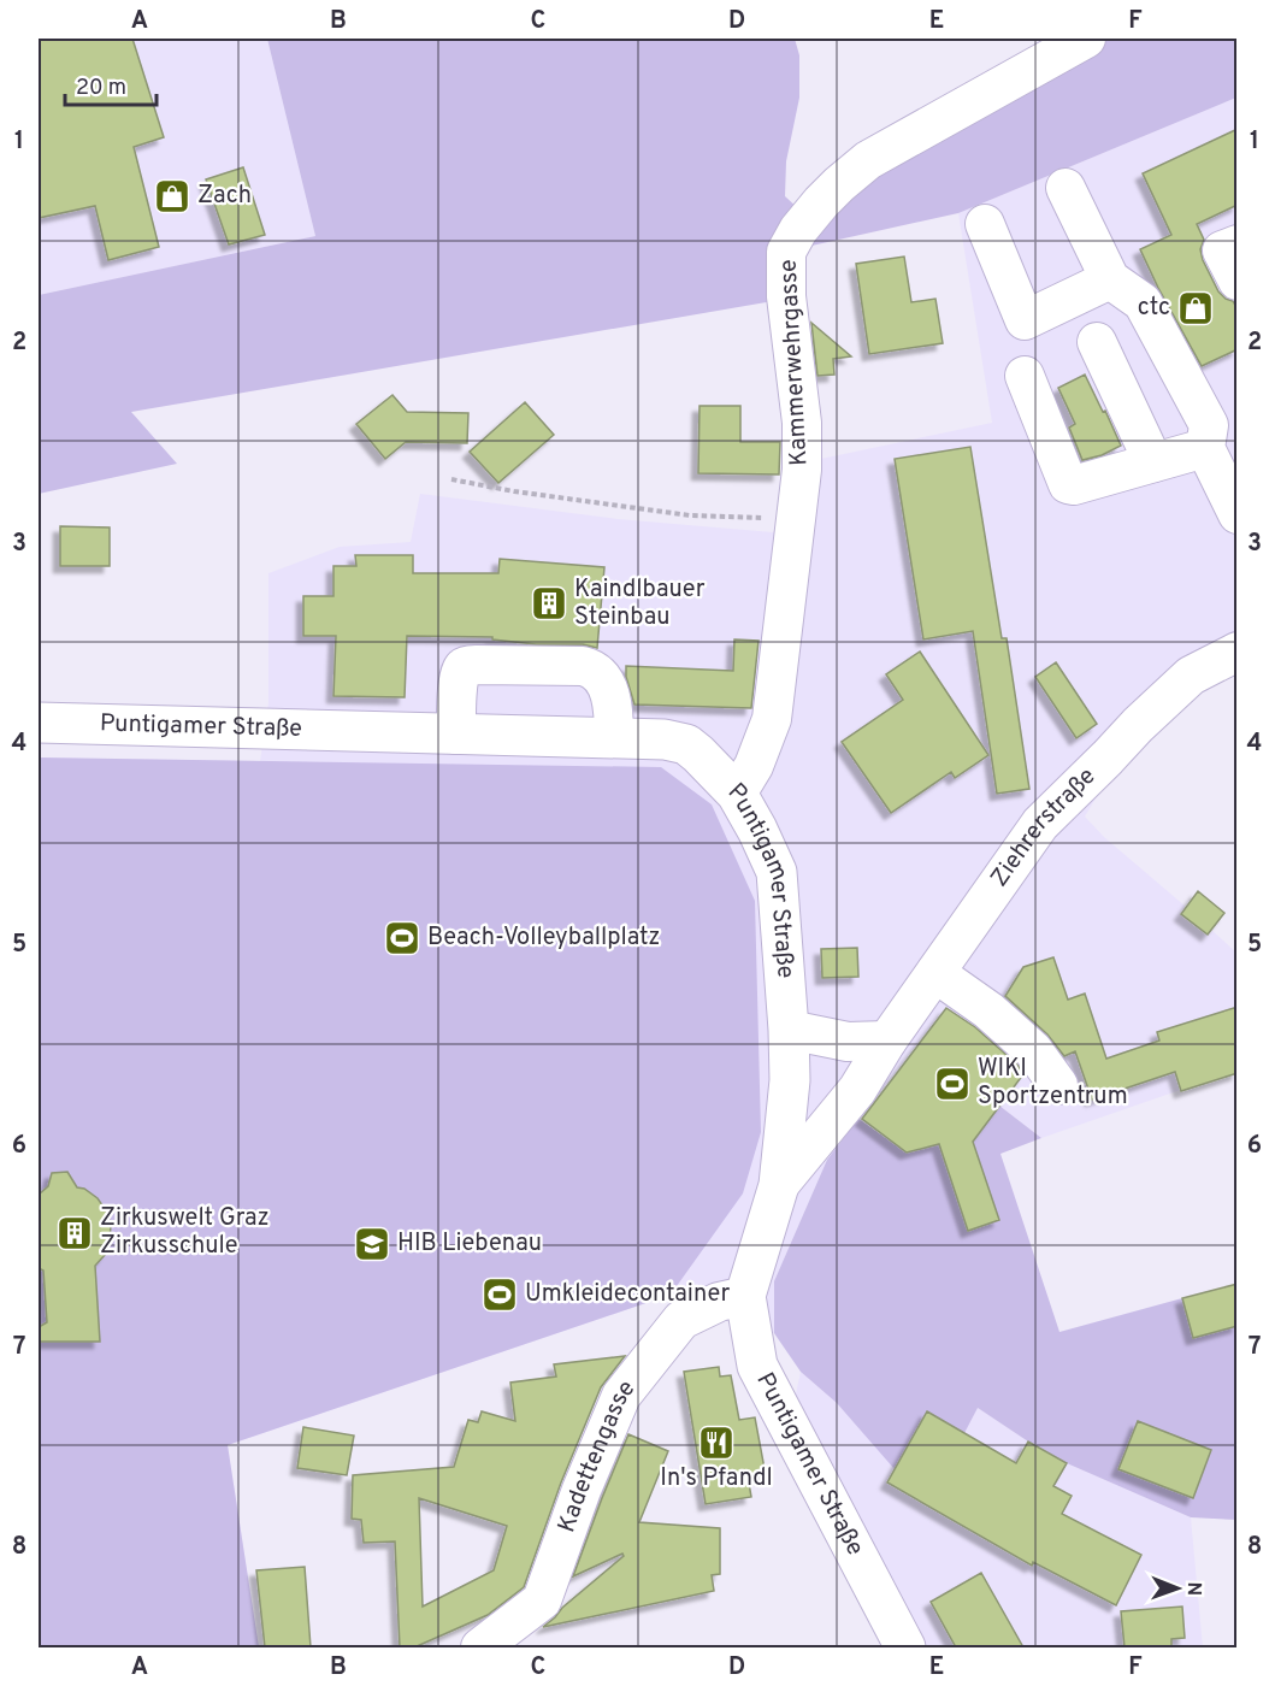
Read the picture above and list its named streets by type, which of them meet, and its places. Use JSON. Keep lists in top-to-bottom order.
{
  "streets": {
    "main road": ["Puntigamer Straße"],
    "street": ["Kammerwehrgasse", "Ziehrerstraße", "Kadettengasse"]
  },
  "crossings": [
    ["Kammerwehrgasse", "Puntigamer Straße"],
    ["Puntigamer Straße", "Ziehrerstraße"],
    ["Puntigamer Straße", "Kadettengasse"]
  ],
  "places": {
    "shop": ["Zach", "ctc"],
    "building": ["Kaindlbauer Steinbau", "Zirkuswelt Graz Zirkusschule"],
    "sports": ["Beach-Volleyballplatz", "WIKI Sportzentrum", "Umkleidecontainer"],
    "school or university": ["HIB Liebenau"],
    "restaurant": ["In's Pfandl"]
  },
  "scale_bar": "20 m",
  "north": "right",
  "grid": {
    "columns": [
      "A",
      "B",
      "C",
      "D",
      "E",
      "F"
    ],
    "rows": [
      "1",
      "2",
      "3",
      "4",
      "5",
      "6",
      "7",
      "8"
    ]
  }
}
